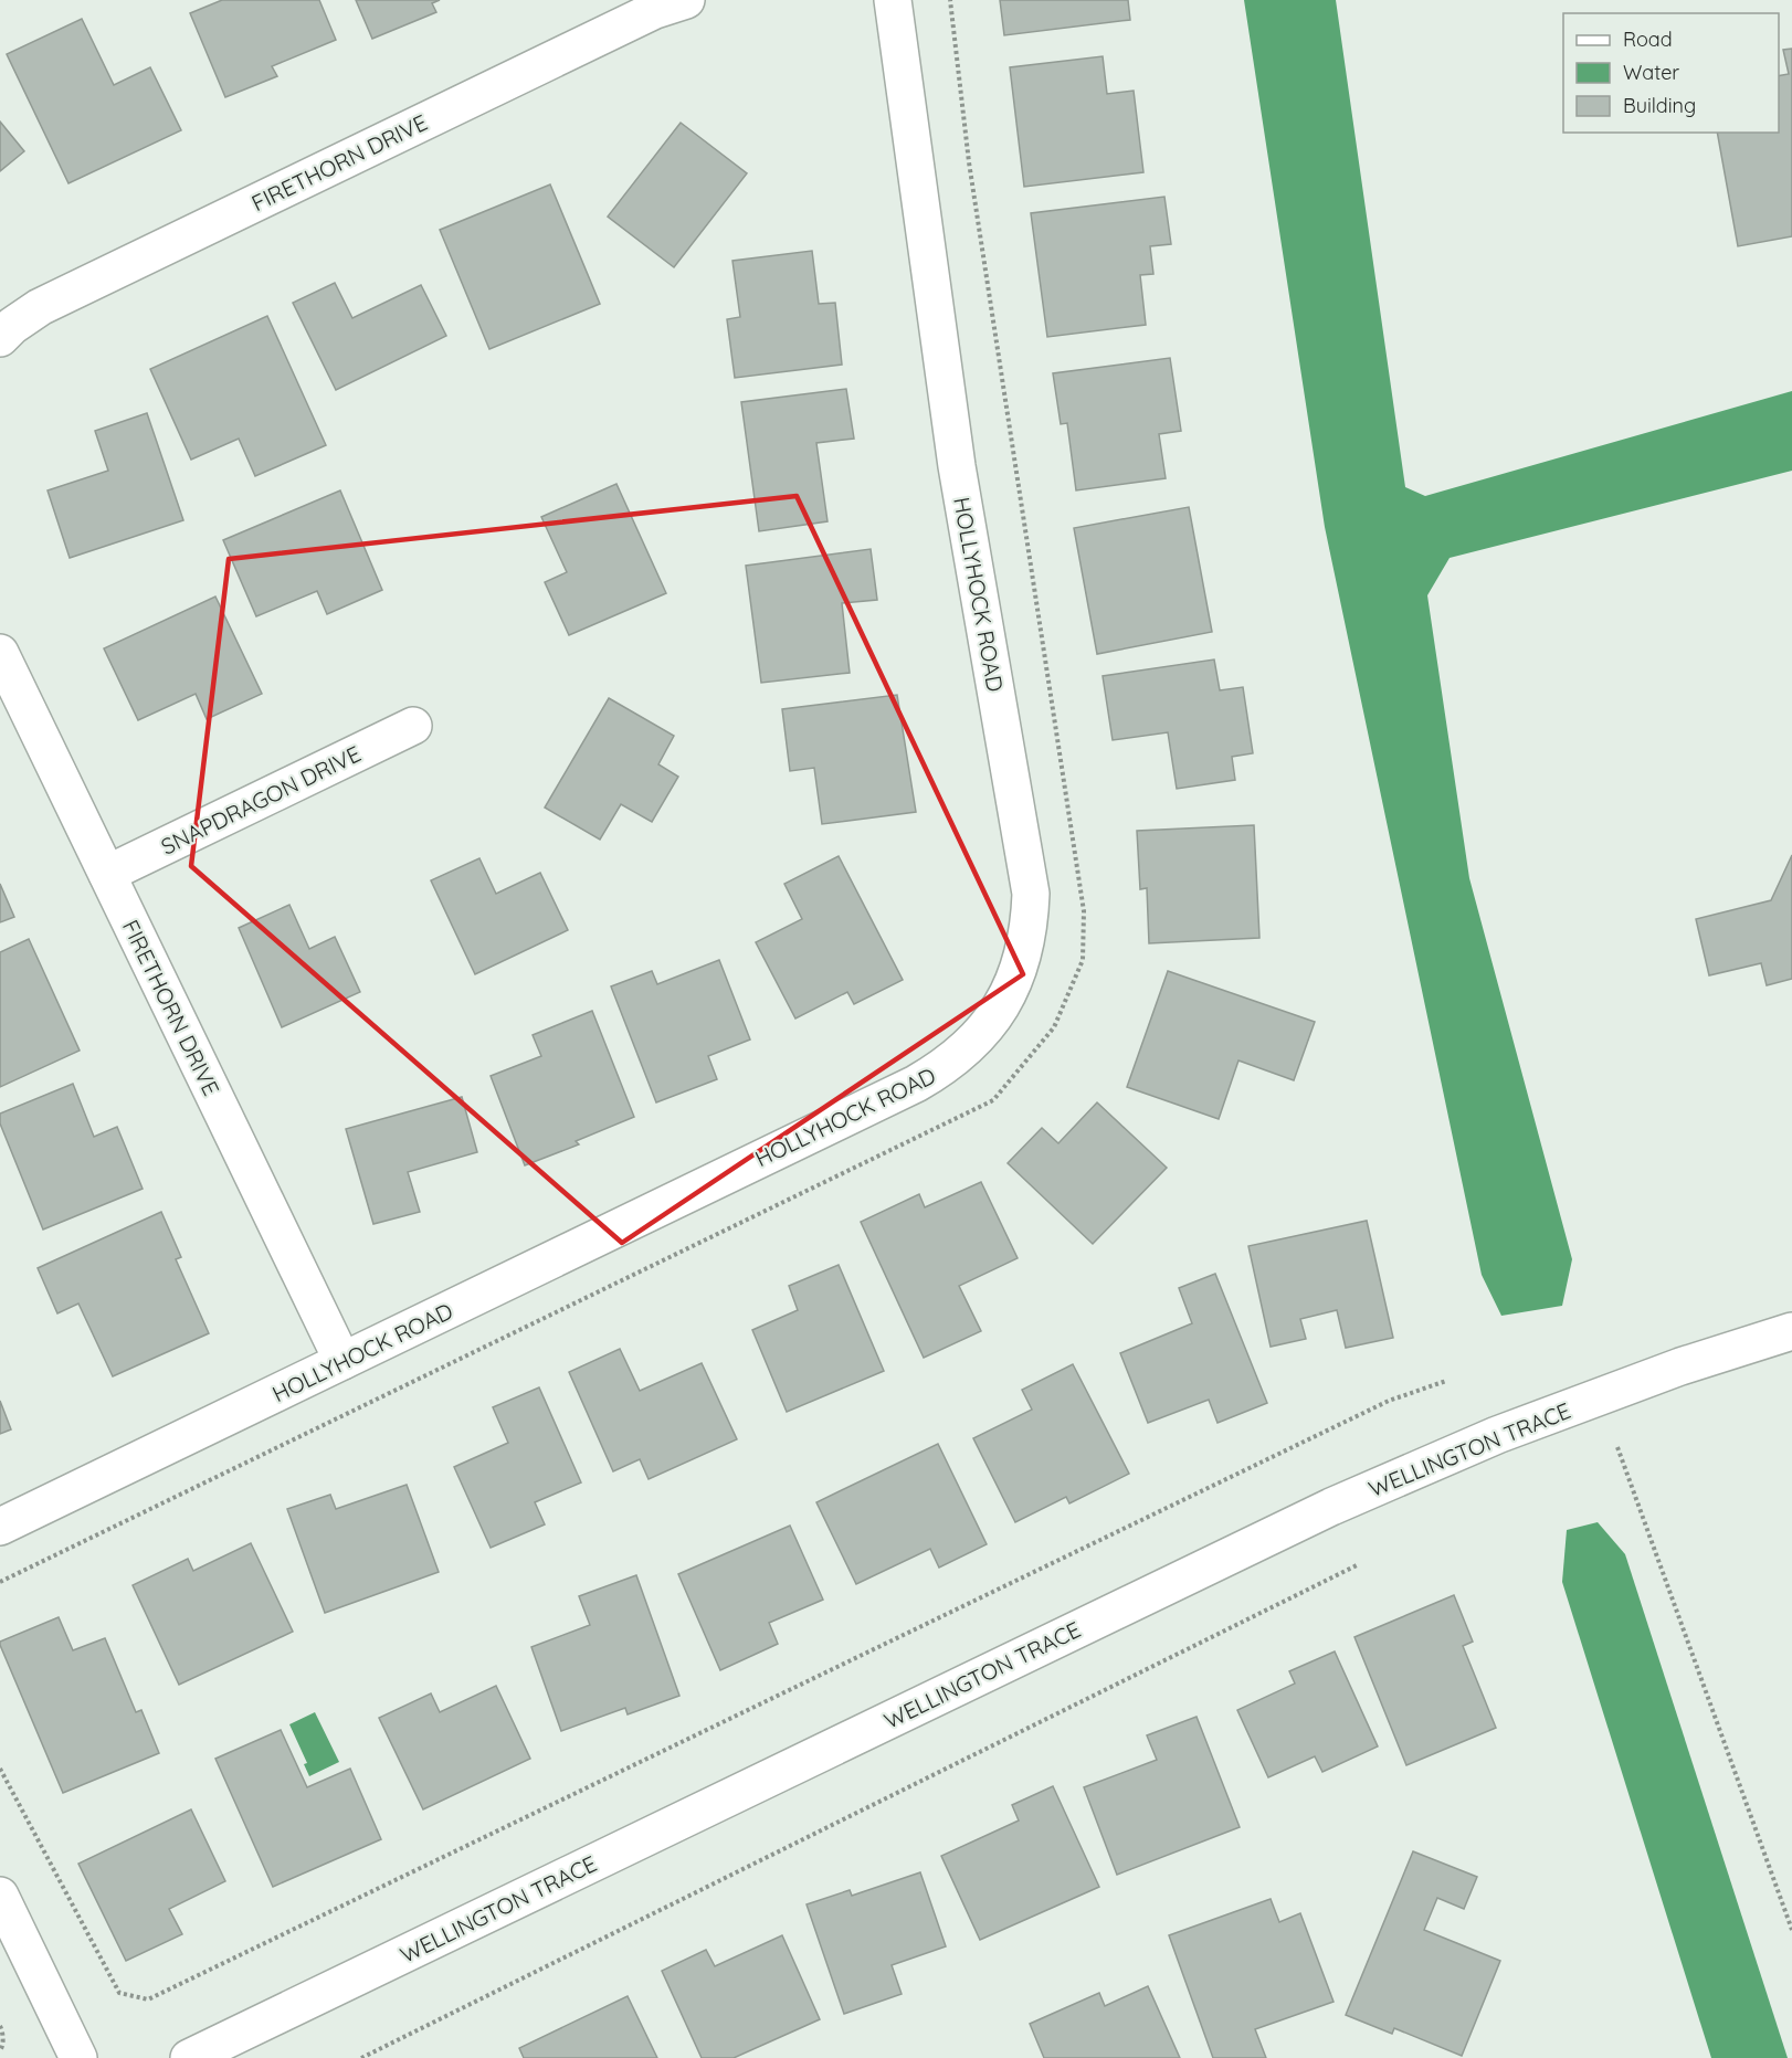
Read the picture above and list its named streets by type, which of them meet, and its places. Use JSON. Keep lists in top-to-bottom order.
{
  "streets": {
    "street": [
      "FIRETHORN DRIVE",
      "HOLLYHOCK ROAD",
      "SNAPDRAGON DRIVE",
      "WELLINGTON TRACE"
    ]
  },
  "crossings": [
    ["FIRETHORN DRIVE", "HOLLYHOCK ROAD"],
    ["FIRETHORN DRIVE", "SNAPDRAGON DRIVE"]
  ],
  "legend": ["Road", "Water", "Building"]
}
